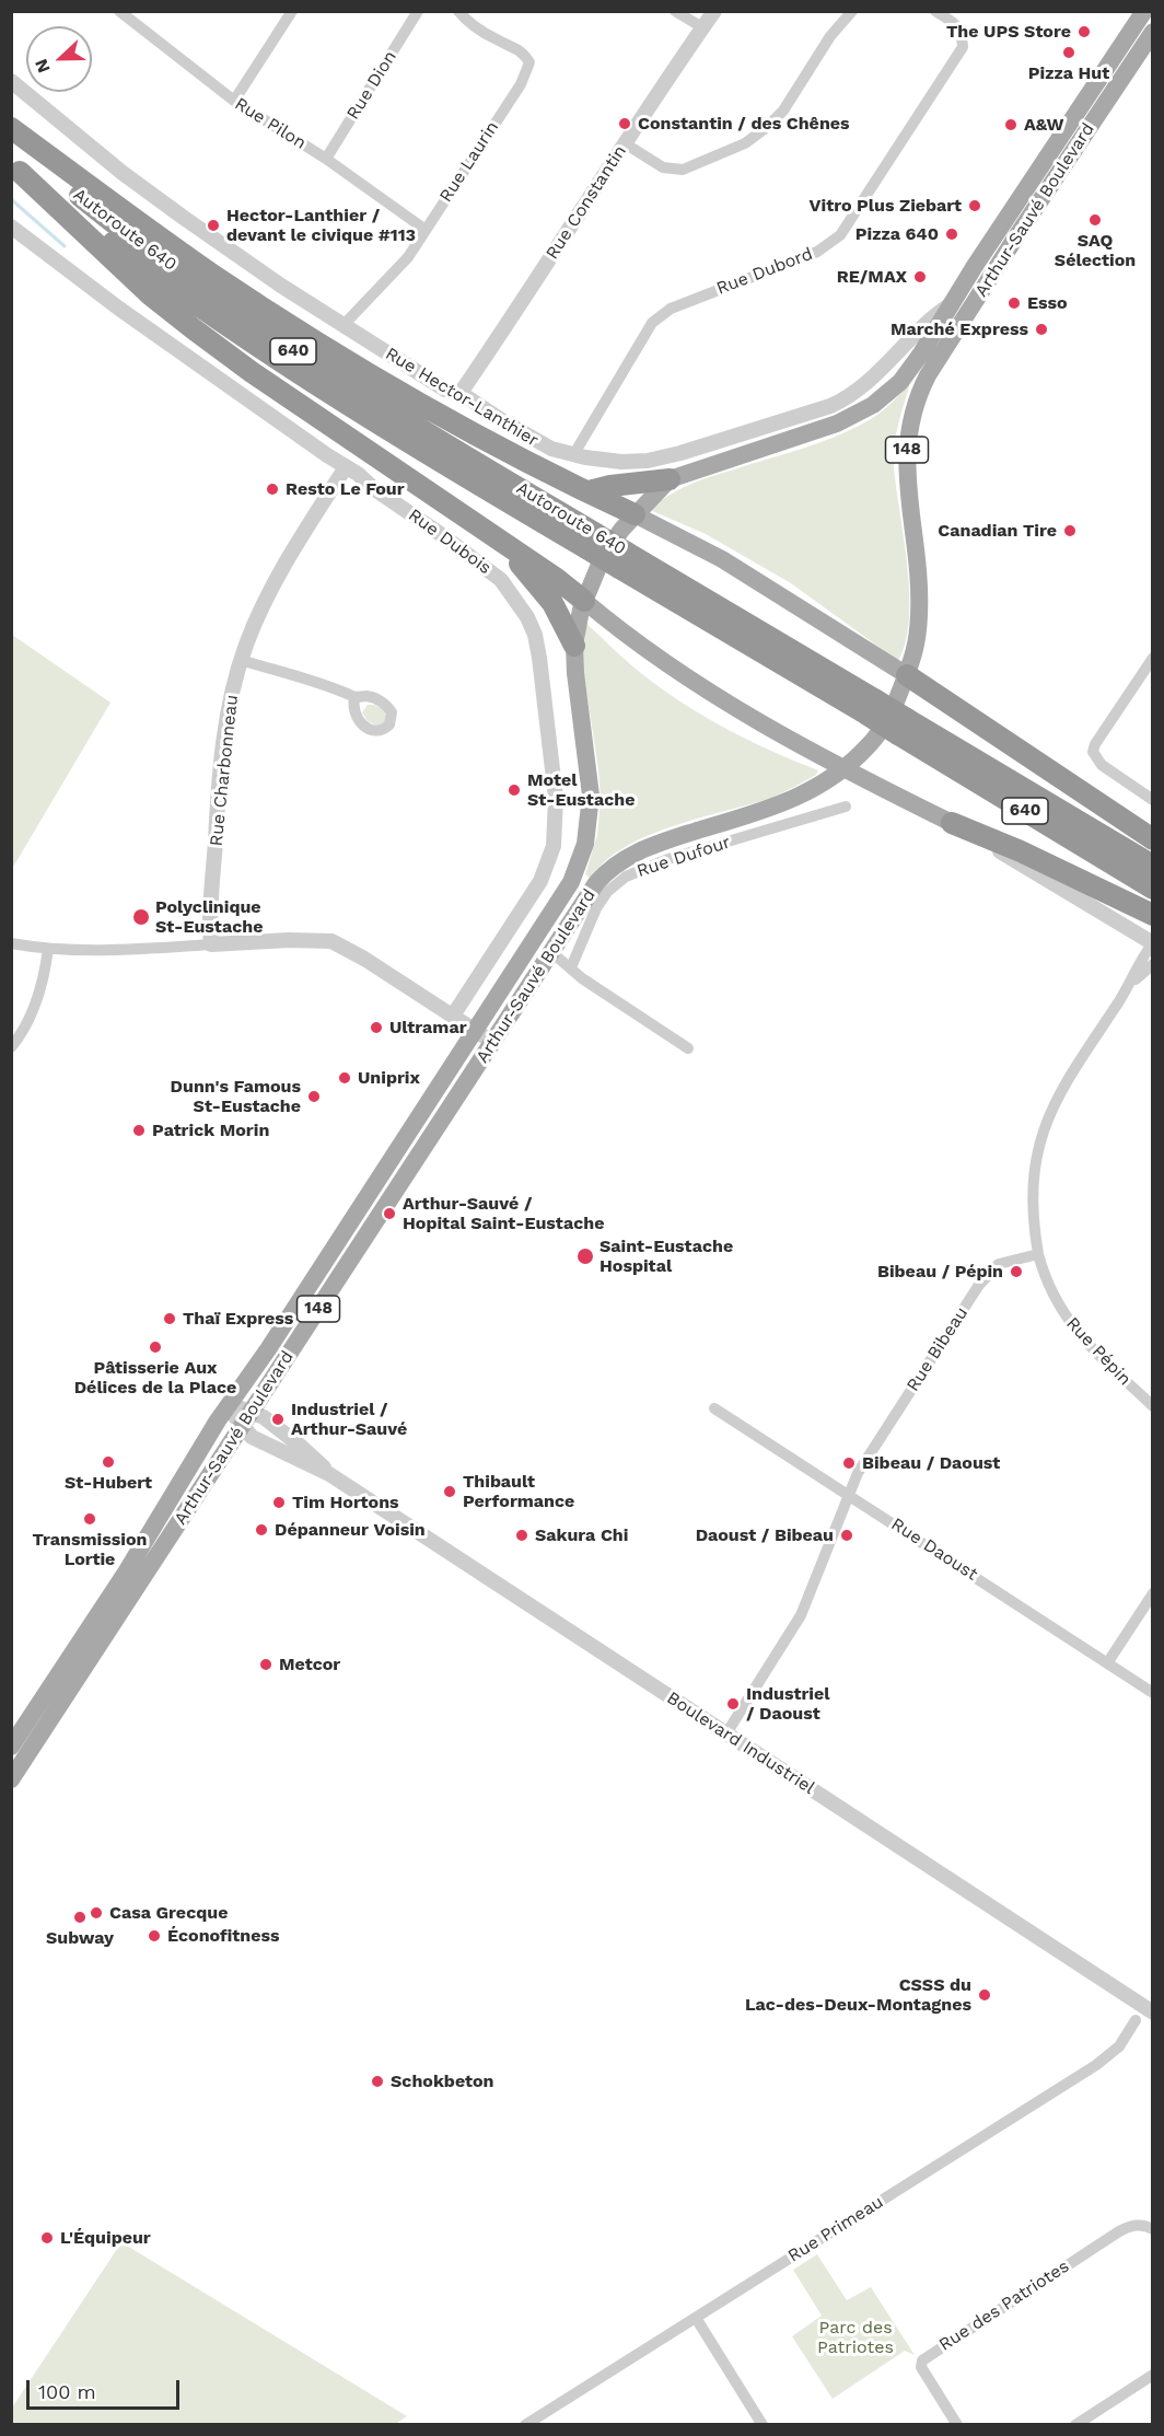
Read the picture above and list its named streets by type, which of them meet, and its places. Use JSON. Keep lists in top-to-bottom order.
{
  "streets": {
    "highway": ["Autoroute 640", "640"],
    "main road": ["Arthur-Sauvé Boulevard", "148"],
    "street": [
      "Rue Dion",
      "Rue Pilon",
      "Rue Laurin",
      "Rue Constantin",
      "Rue Dubord",
      "Rue Hector-Lanthier",
      "Rue Dubois",
      "Rue Charbonneau",
      "Rue Dufour",
      "Rue Bibeau",
      "Rue Pépin",
      "Rue Daoust",
      "Boulevard Industriel",
      "Rue Primeau",
      "Rue des Patriotes"
    ]
  },
  "crossings": [
    ["Rue Dion", "Rue Pilon"],
    ["Rue Pilon", "Rue Laurin"],
    ["Rue Laurin", "Rue Hector-Lanthier"],
    ["Rue Constantin", "Rue Hector-Lanthier"],
    ["Arthur-Sauvé Boulevard", "Rue Hector-Lanthier"],
    ["Arthur-Sauvé Boulevard", "148"],
    ["Arthur-Sauvé Boulevard", "Boulevard Industriel"],
    ["Rue Dubord", "Rue Hector-Lanthier"],
    ["Rue Dubois", "Rue Charbonneau"],
    ["Rue Bibeau", "Rue Pépin"],
    ["Rue Bibeau", "Rue Daoust"],
    ["Rue Bibeau", "Boulevard Industriel"]
  ],
  "parks": ["Parc des Patriotes"],
  "places": [
    "The UPS Store",
    "Pizza Hut",
    "Constantin / des Chênes",
    "A&W",
    "Vitro Plus Ziebart",
    "SAQ Sélection",
    "Hector-Lanthier / devant le civique #113",
    "Pizza 640",
    "RE/MAX",
    "Esso",
    "Marché Express",
    "Resto Le Four",
    "Canadian Tire",
    "Motel St-Eustache",
    "Polyclinique St-Eustache",
    "Ultramar",
    "Uniprix",
    "Dunn's Famous St-Eustache",
    "Patrick Morin",
    "Arthur-Sauvé / Hopital Saint-Eustache",
    "Saint-Eustache Hospital",
    "Bibeau / Pépin",
    "Thaï Express",
    "Pâtisserie Aux Délices de la Place",
    "Industriel / Arthur-Sauvé",
    "St-Hubert",
    "Bibeau / Daoust",
    "Thibault Performance",
    "Tim Hortons",
    "Transmission Lortie",
    "Dépanneur Voisin",
    "Sakura Chi",
    "Daoust / Bibeau",
    "Metcor",
    "Industriel / Daoust",
    "Casa Grecque",
    "Subway",
    "Éconofitness",
    "CSSS du Lac-des-Deux-Montagnes",
    "Schokbeton",
    "L'Équipeur"
  ],
  "scale_bar": "100 m",
  "north": "left"
}
